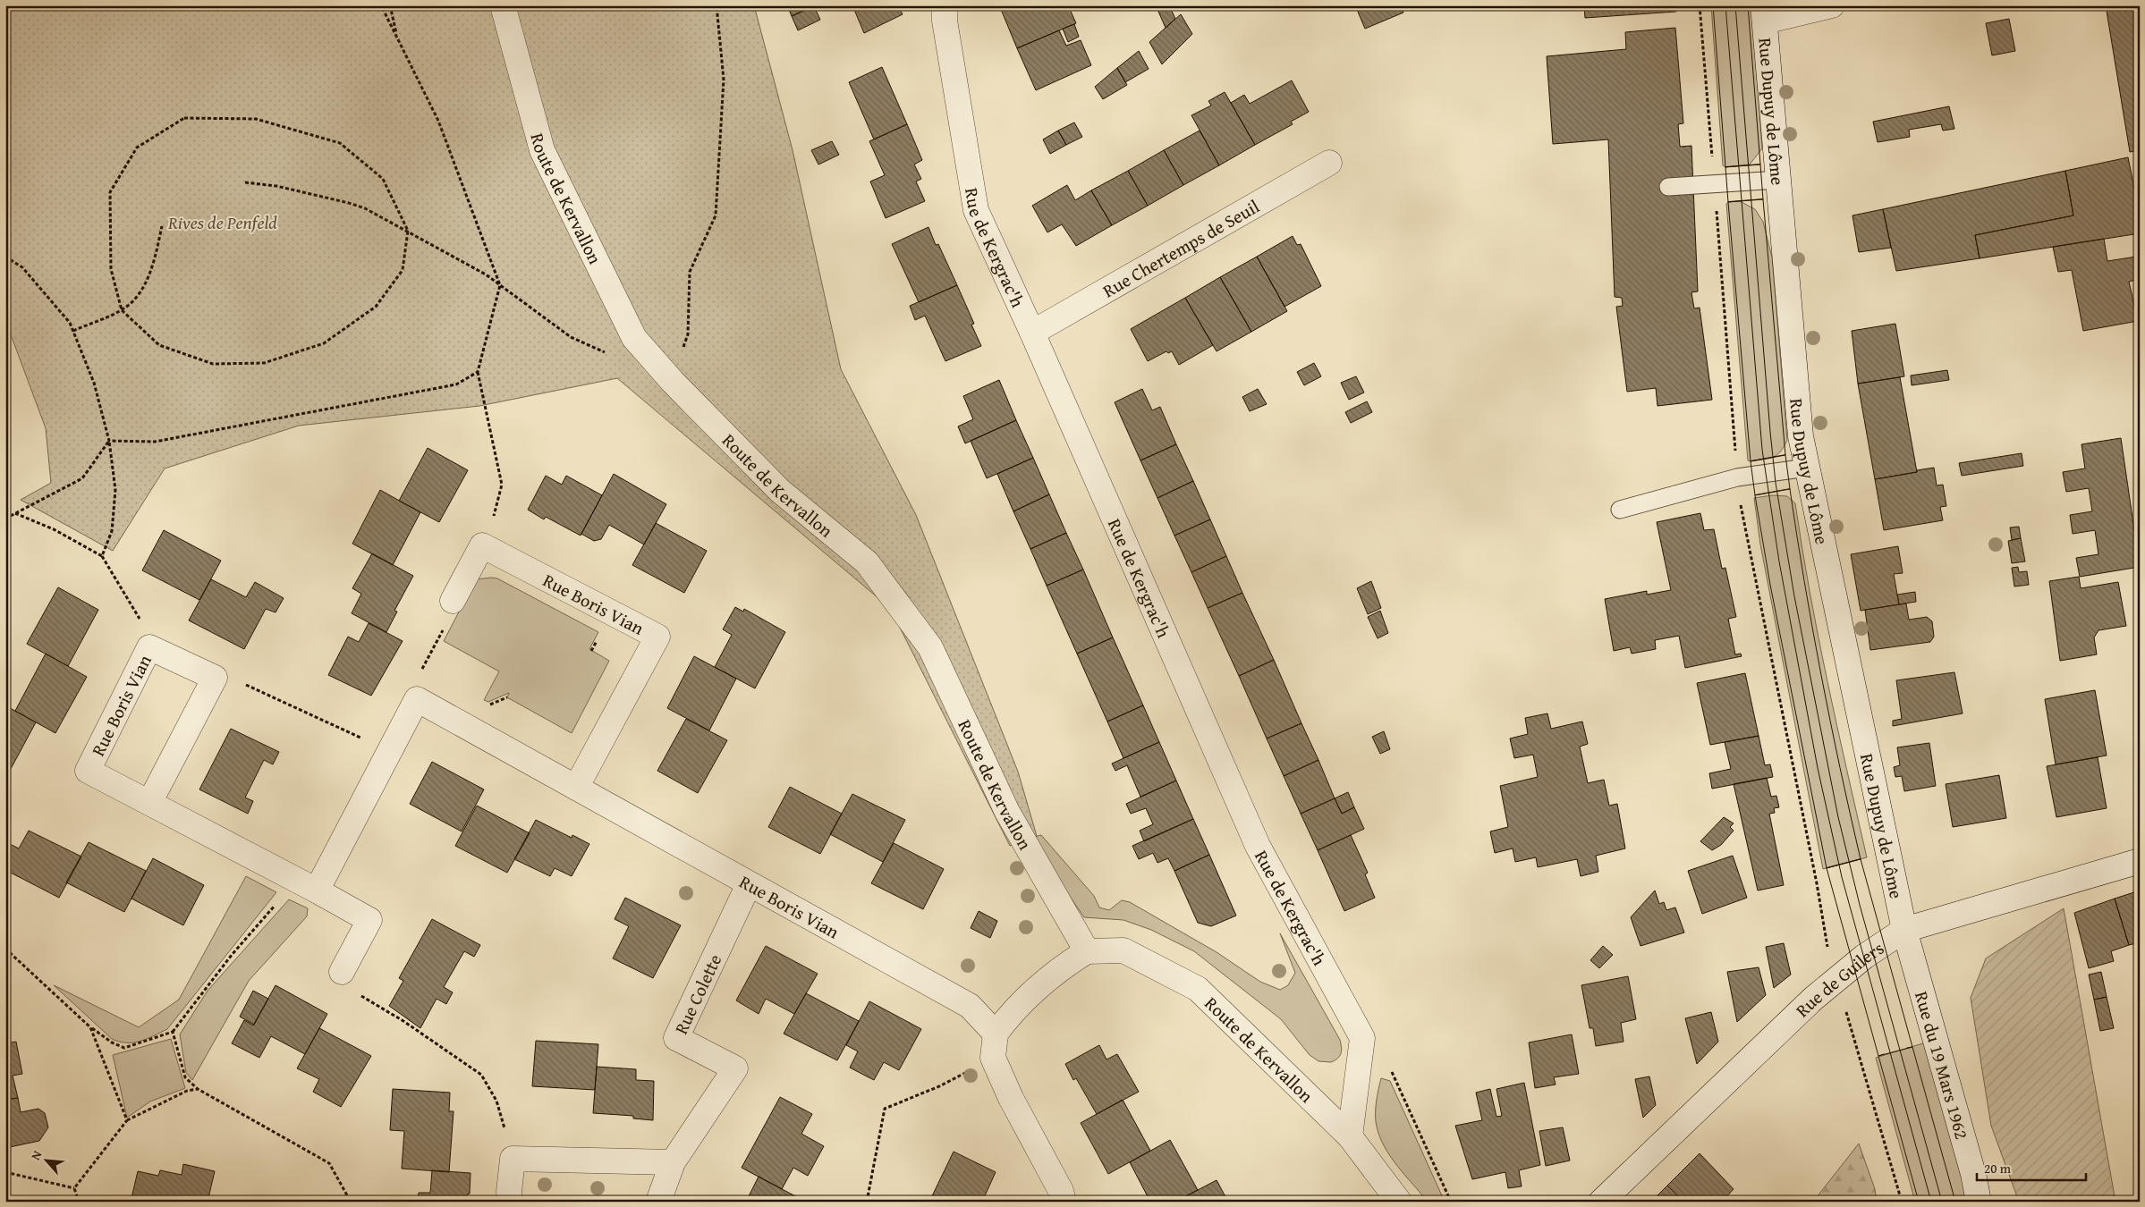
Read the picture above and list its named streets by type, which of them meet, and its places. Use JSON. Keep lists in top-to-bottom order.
{
  "streets": {
    "street": [
      "Rue Dupuy de Lôme",
      "Route de Kervallon",
      "Rue de Kergrac'h",
      "Rue Chertemps de Seuil",
      "Rue Boris Vian",
      "Rue de Guilers",
      "Rue Colette",
      "Rue du 19 Mars 1962"
    ]
  },
  "crossings": [
    ["Rue Dupuy de Lôme", "Rue de Guilers"],
    ["Rue Dupuy de Lôme", "Rue du 19 Mars 1962"],
    ["Rue de Kergrac'h", "Rue Chertemps de Seuil"],
    ["Rue Boris Vian", "Rue Colette"],
    ["Rue de Guilers", "Rue du 19 Mars 1962"]
  ],
  "parks": ["Rives de Penfeld"],
  "scale_bar": "20 m",
  "north": "top left"
}
